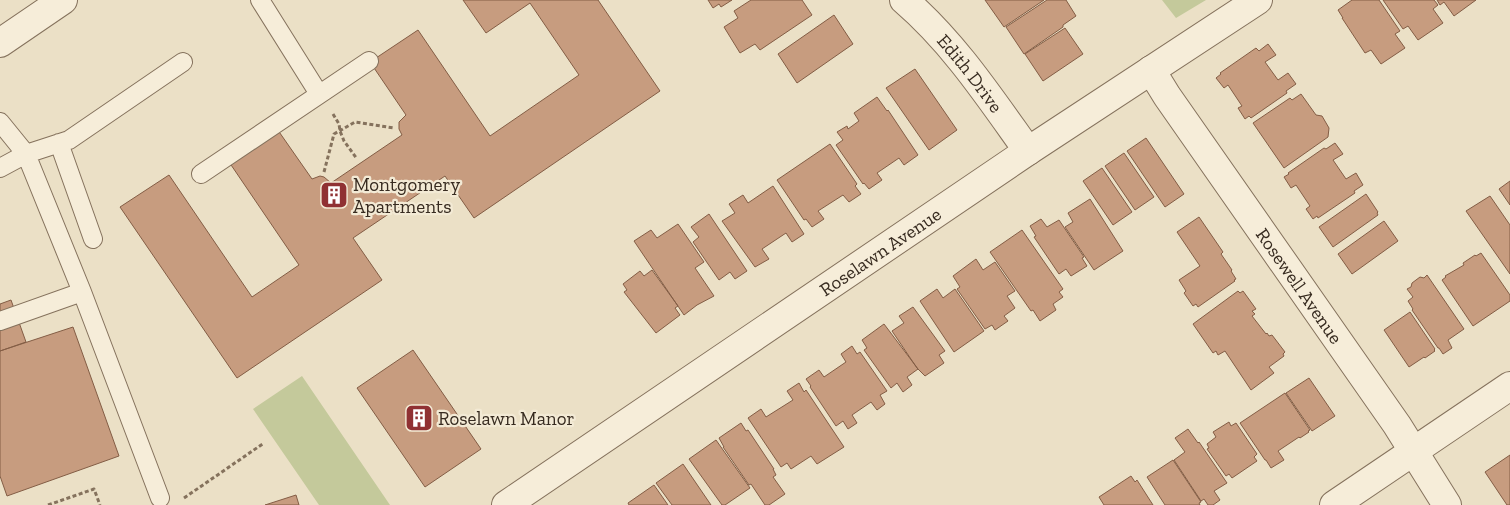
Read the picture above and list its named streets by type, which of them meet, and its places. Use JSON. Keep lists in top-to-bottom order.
{
  "streets": {
    "street": ["Edith Drive", "Roselawn Avenue", "Rosewell Avenue"]
  },
  "crossings": [
    ["Edith Drive", "Roselawn Avenue"],
    ["Roselawn Avenue", "Rosewell Avenue"]
  ],
  "places": {
    "building": ["Montgomery Apartments", "Roselawn Manor"]
  }
}
